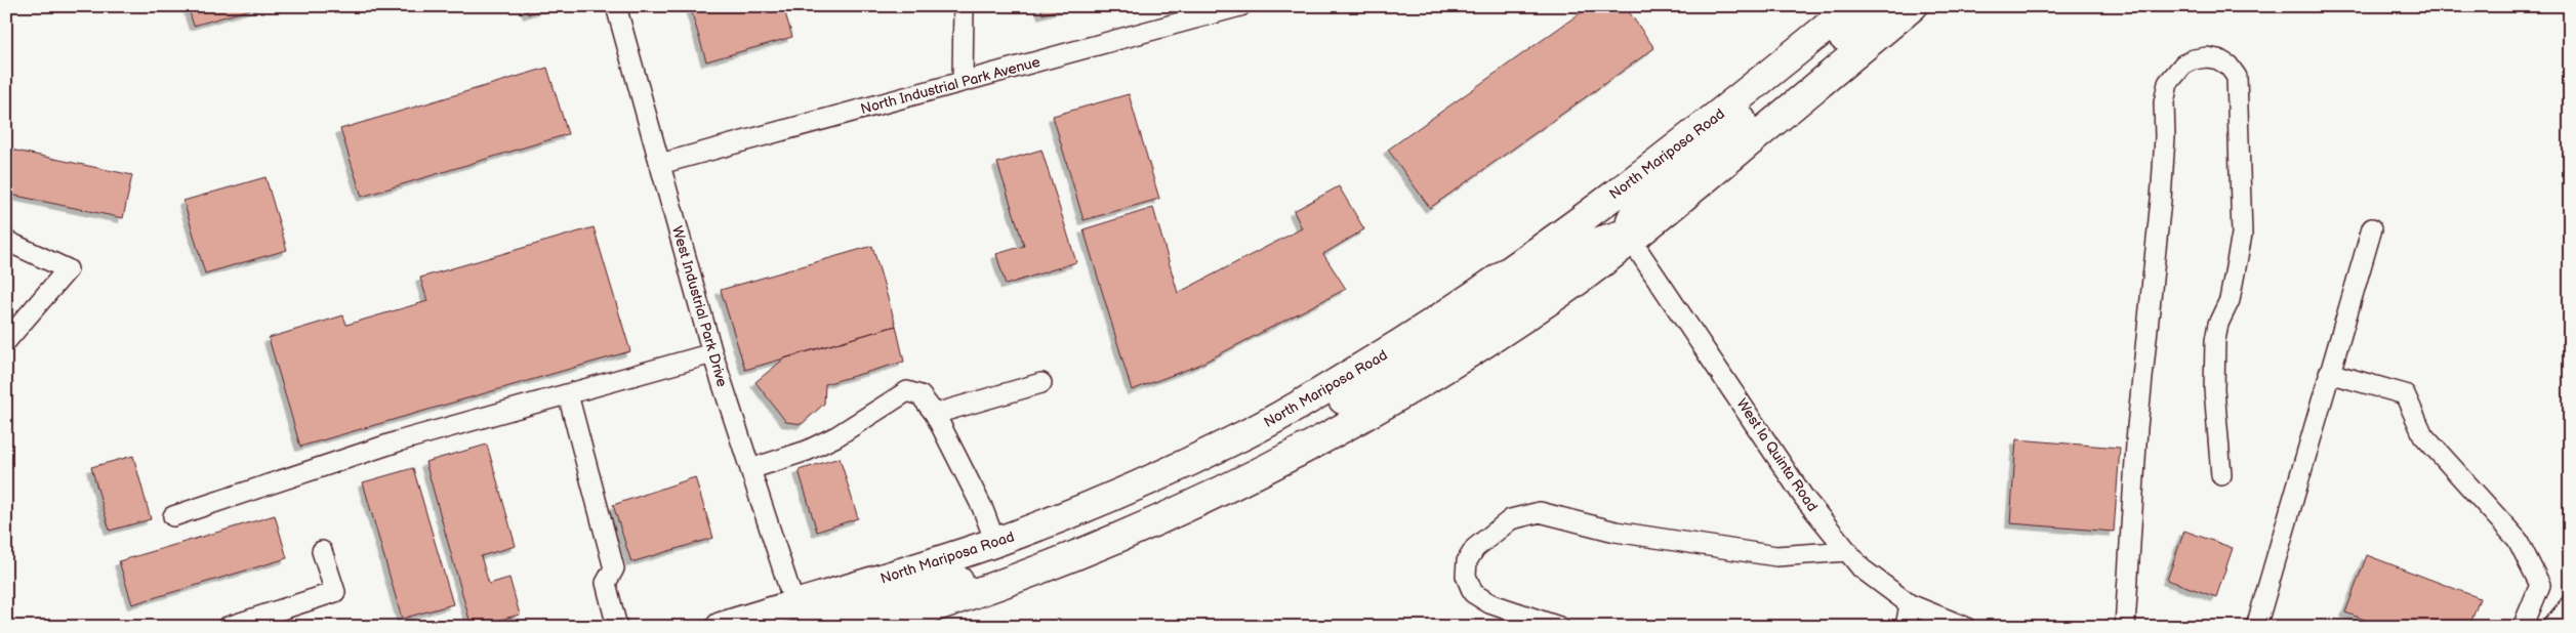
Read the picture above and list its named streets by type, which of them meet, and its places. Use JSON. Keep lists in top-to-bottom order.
{
  "streets": {
    "highway": ["North Mariposa Road"],
    "street": ["North Industrial Park Avenue", "West Industrial Park Drive", "West la Quinta Road"]
  },
  "crossings": [
    ["North Industrial Park Avenue", "West Industrial Park Drive"],
    ["North Mariposa Road", "West Industrial Park Drive"]
  ]
}
